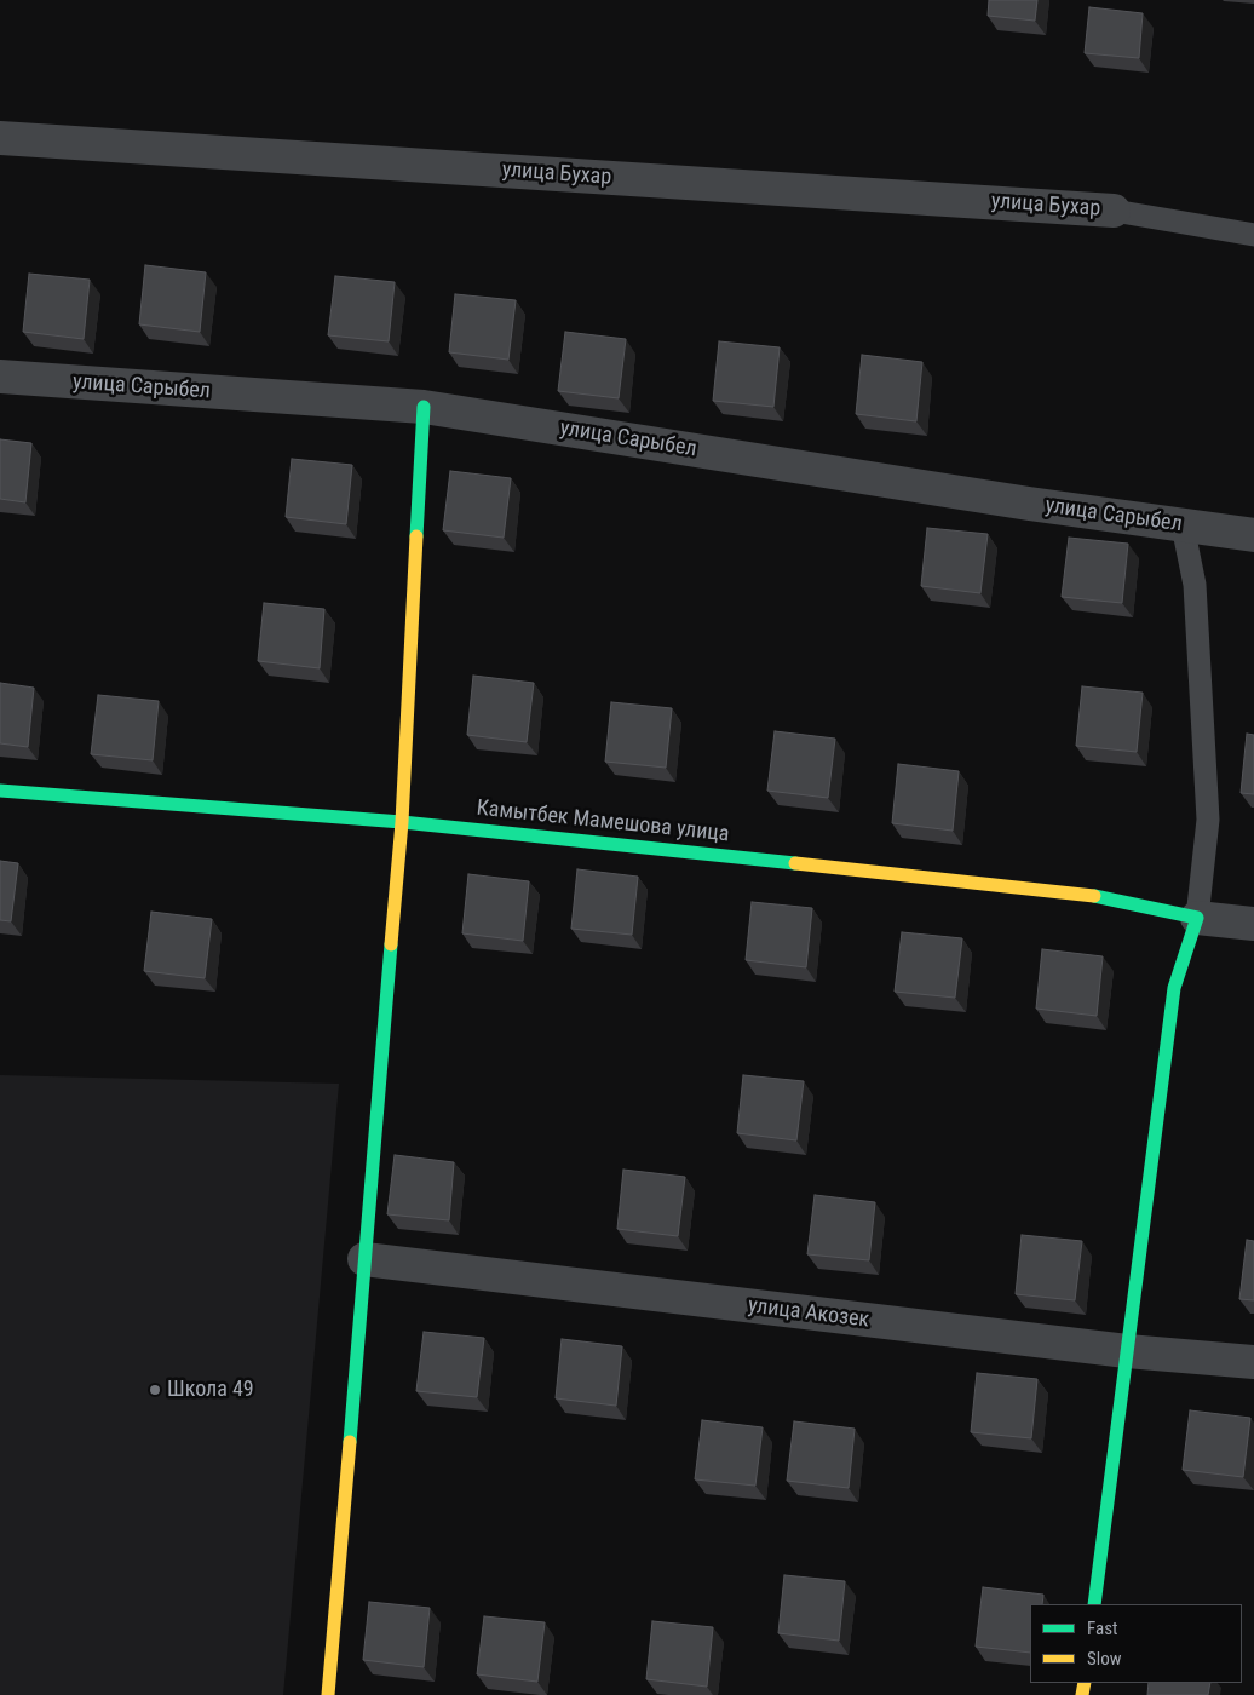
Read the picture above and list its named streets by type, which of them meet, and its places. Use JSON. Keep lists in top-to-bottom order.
{
  "streets": {
    "street": [
      "улица Бухар",
      "улица Сарыбел",
      "Камытбек Мамешова улица",
      "улица Акозек"
    ]
  },
  "places": ["Школа 49"],
  "legend": ["Fast", "Slow"]
}
